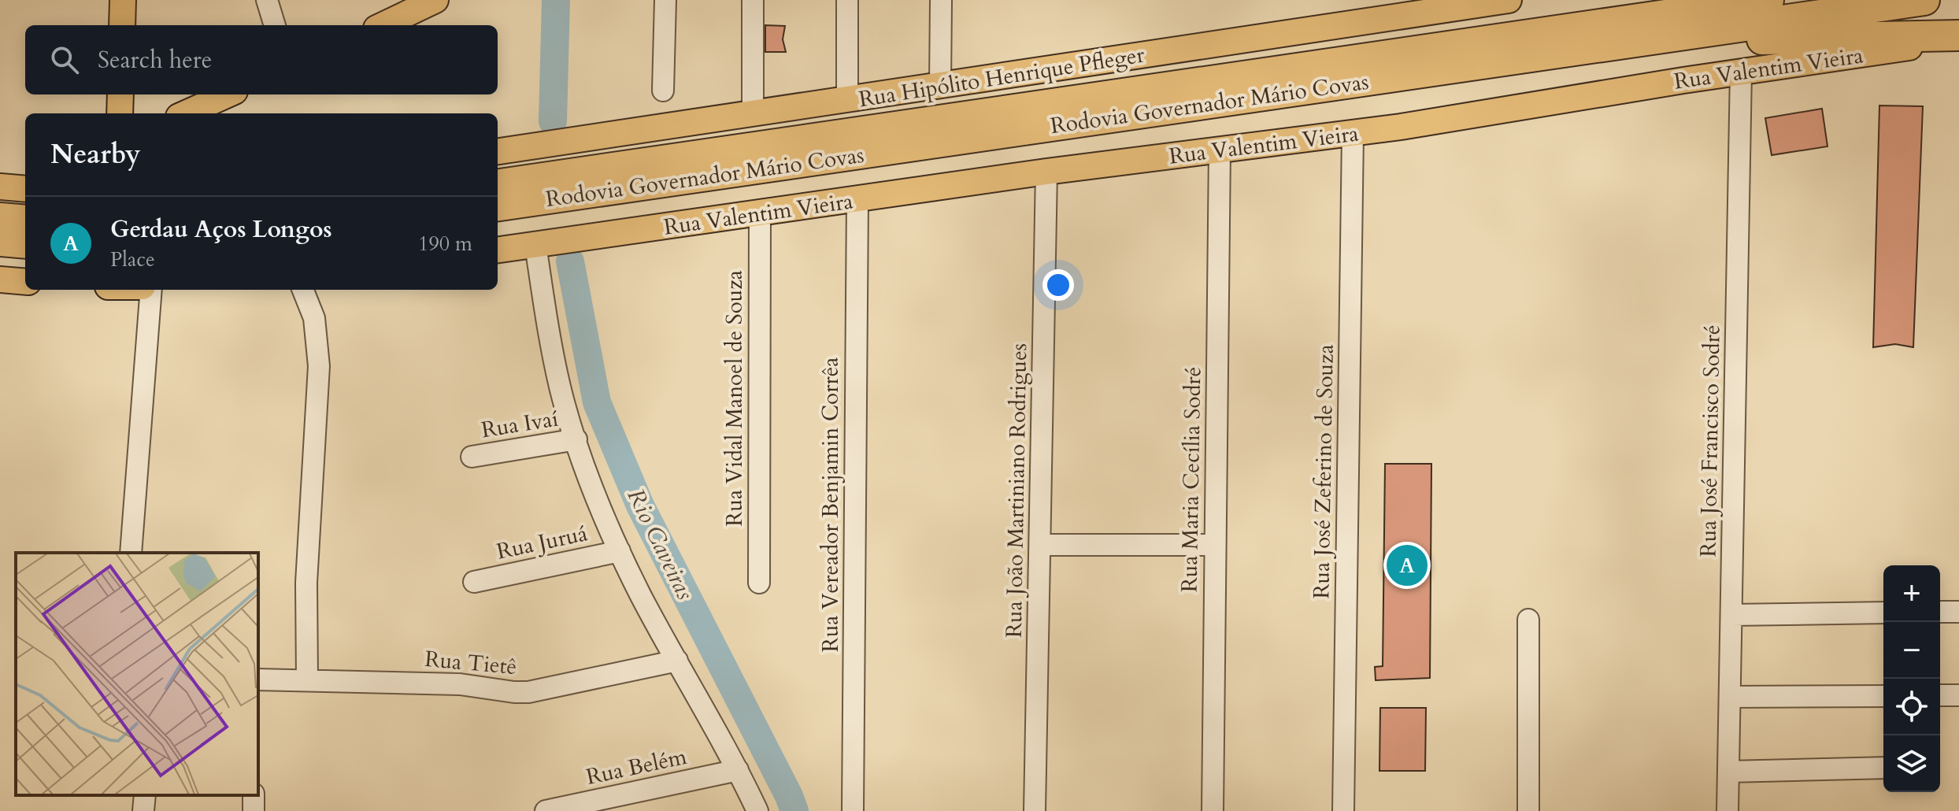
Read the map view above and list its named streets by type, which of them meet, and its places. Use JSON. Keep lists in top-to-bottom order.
{
  "streets": {
    "highway": ["Rodovia Governador Mário Covas"],
    "main road": ["Rua Valentim Vieira", "Rua Hipólito Henrique Pfleger"],
    "street": [
      "Rua Vidal Manoel de Souza",
      "Rua Ivaí",
      "Rua José Francisco Sodré",
      "Rua José Zeferino de Souza",
      "Rua Maria Cecília Sodré",
      "Rua João Martiniano Rodrigues",
      "Rua Vereador Benjamin Corrêa",
      "Rua Juruá",
      "Rua Tietê",
      "Rua Belém"
    ]
  },
  "crossings": [
    ["Rua Valentim Vieira", "Rua Vidal Manoel de Souza"],
    ["Rua Valentim Vieira", "Rua José Francisco Sodré"],
    ["Rua Valentim Vieira", "Rua José Zeferino de Souza"],
    ["Rua Valentim Vieira", "Rua Maria Cecília Sodré"],
    ["Rua Valentim Vieira", "Rua João Martiniano Rodrigues"],
    ["Rua Valentim Vieira", "Rua Vereador Benjamin Corrêa"]
  ],
  "water": ["Rio Caveiras"],
  "page": {
    "search": "Search here",
    "heading": "Nearby",
    "list": [
      {
        "mark": "A",
        "name": "Gerdau Aços Longos",
        "note": "Place",
        "value": "190 m"
      }
    ],
    "pins": "A",
    "map_buttons": ["+", "−"]
  }
}
